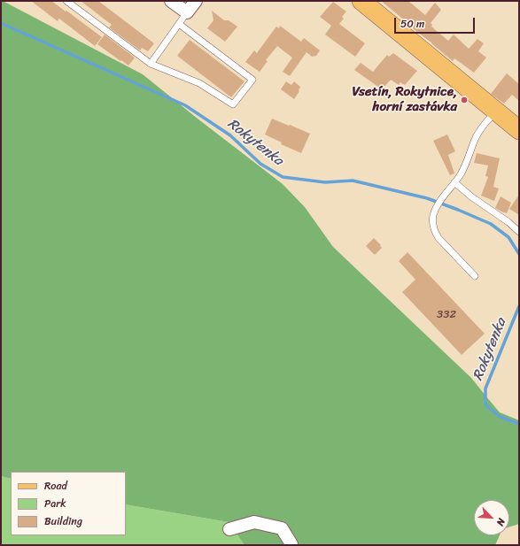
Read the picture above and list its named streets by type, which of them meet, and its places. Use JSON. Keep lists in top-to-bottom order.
{
  "water": ["Rokytenka"],
  "places": ["Vsetín, Rokytnice, horní zastávka"],
  "house_numbers": ["332"],
  "legend": ["Road", "Park", "Building"],
  "scale_bar": "50 m",
  "north": "bottom right"
}
